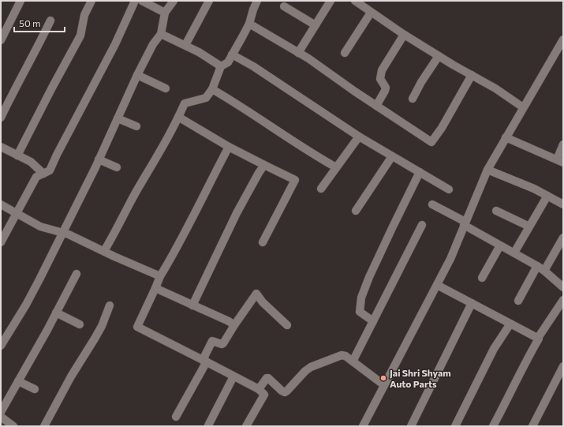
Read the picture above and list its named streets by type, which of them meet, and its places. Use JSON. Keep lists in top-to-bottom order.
{
  "places": ["Jai Shri Shyam Auto Parts"],
  "scale_bar": "50 m"
}
